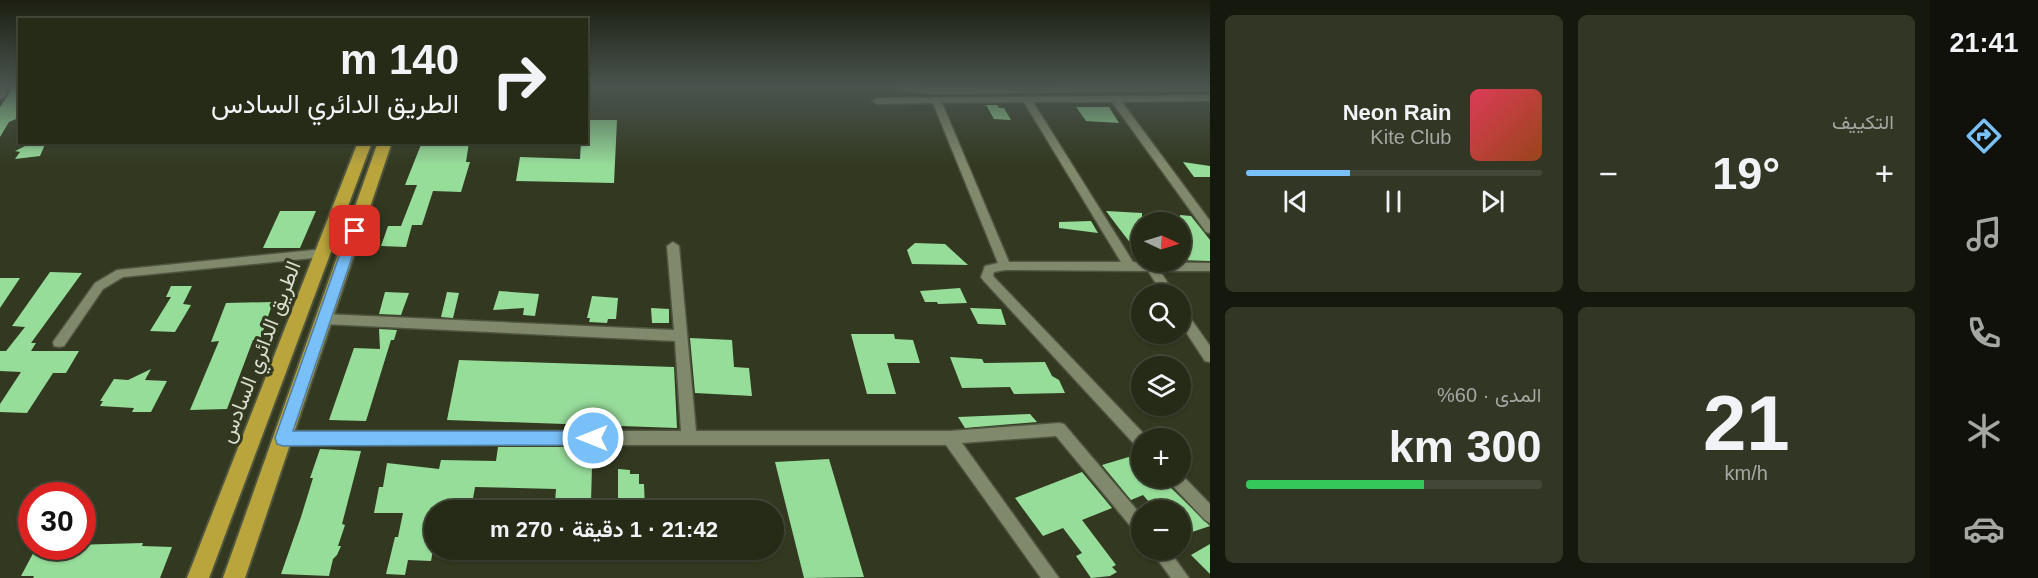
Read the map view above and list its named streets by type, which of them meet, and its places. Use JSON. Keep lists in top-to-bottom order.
{
  "streets": {
    "highway": ["الطريق الدائري السادس"]
  },
  "north": "right",
  "page": {
    "tabs": "21:41",
    "tile": [
      "التكييف",
      ["21", "km/h"],
      ["المدى · 60%", "300 km"]
    ],
    "turn": ["140 m", "الطريق الدائري السادس"],
    "song": ["Neon Rain", "Kite Club"],
    "heat": ["−", "19°", "+"],
    "map_buttons": ["+", "−"],
    "limit": "30",
    "trip": "21:42 · 1 دقيقة · 270 m"
  }
}
